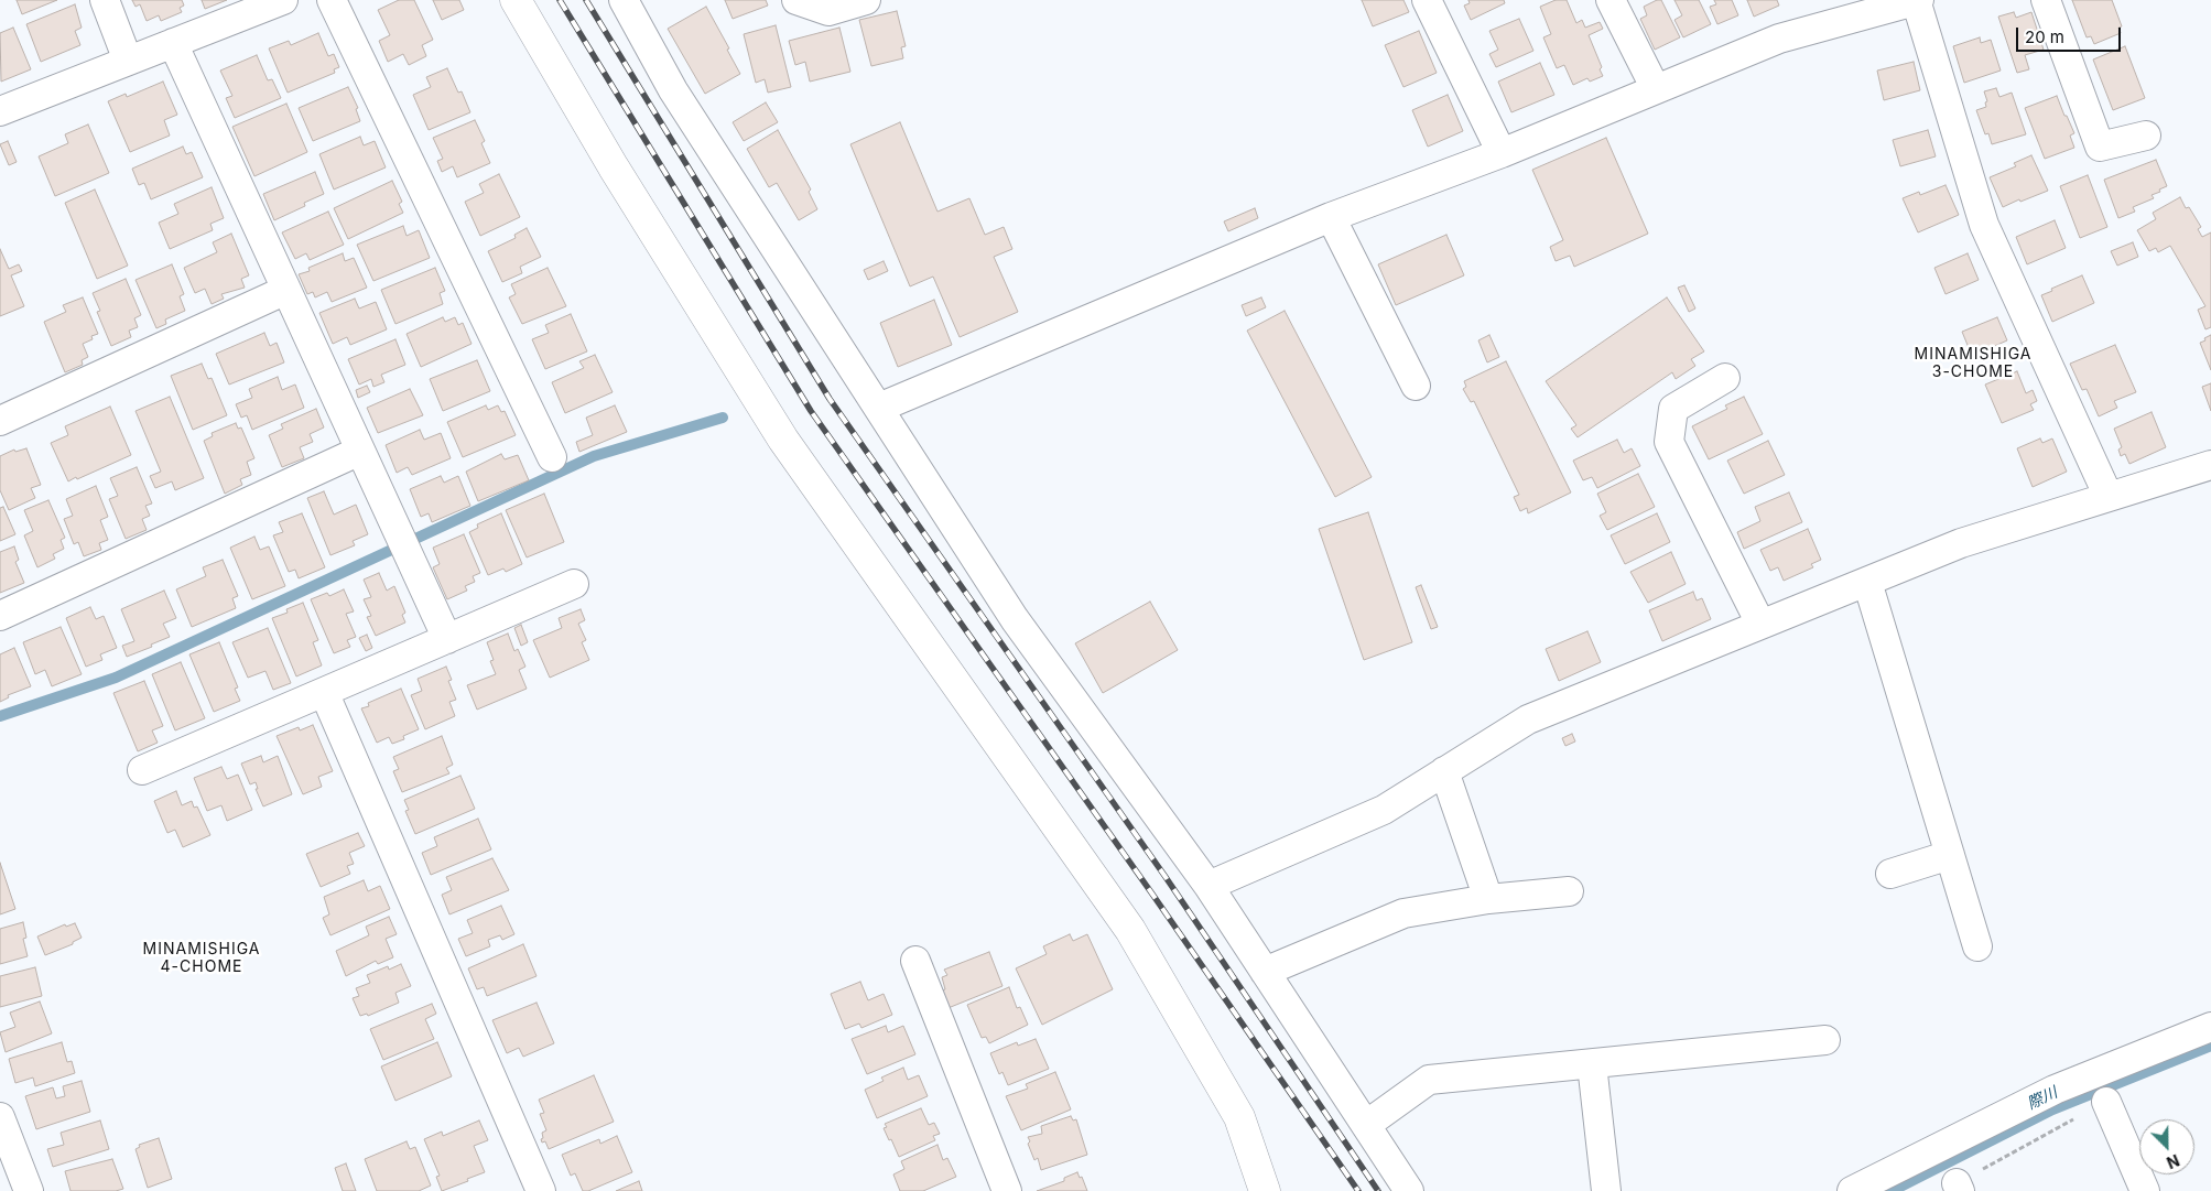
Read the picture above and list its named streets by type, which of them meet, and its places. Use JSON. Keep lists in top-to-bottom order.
{
  "districts": ["MINAMISHIGA 3-CHOME", "MINAMISHIGA 4-CHOME"],
  "water": ["際川"],
  "scale_bar": "20 m",
  "north": "bottom right"
}
